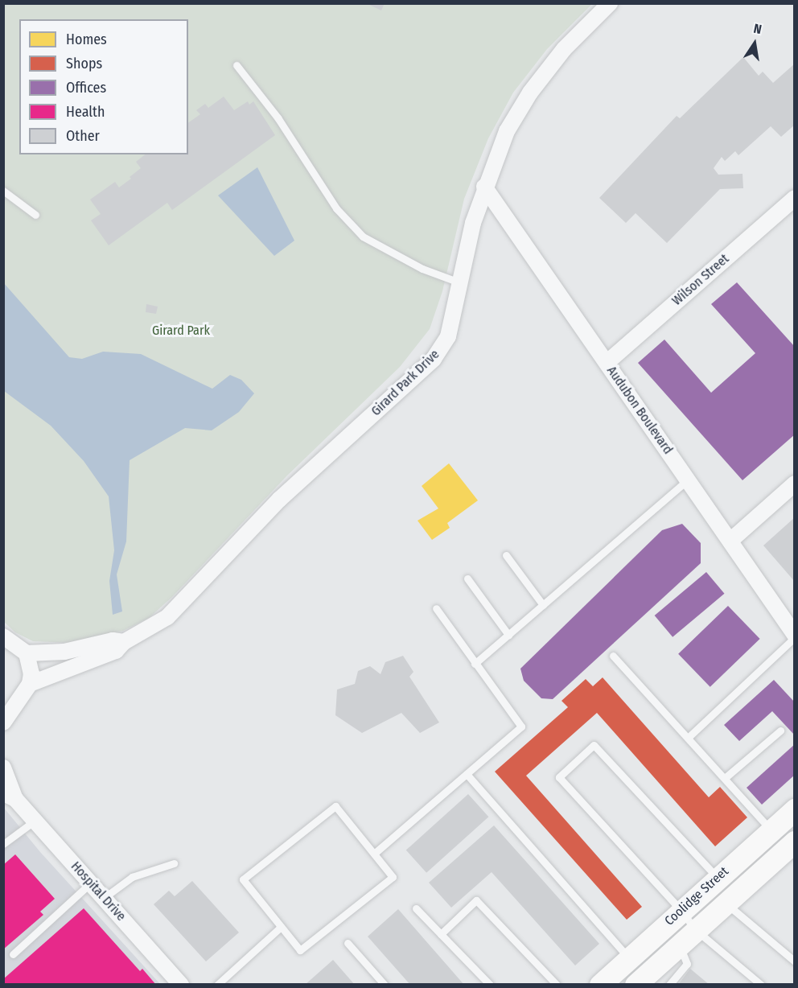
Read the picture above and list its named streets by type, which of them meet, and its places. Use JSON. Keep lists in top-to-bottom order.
{
  "streets": {
    "street": [
      "Wilson Street",
      "Girard Park Drive",
      "Audubon Boulevard",
      "Hospital Drive",
      "Coolidge Street"
    ]
  },
  "crossings": [
    ["Wilson Street", "Audubon Boulevard"],
    ["Girard Park Drive", "Audubon Boulevard"]
  ],
  "parks": ["Girard Park"],
  "legend": [
    "Homes",
    "Shops",
    "Offices",
    "Health",
    "Other"
  ],
  "north": "top"
}
